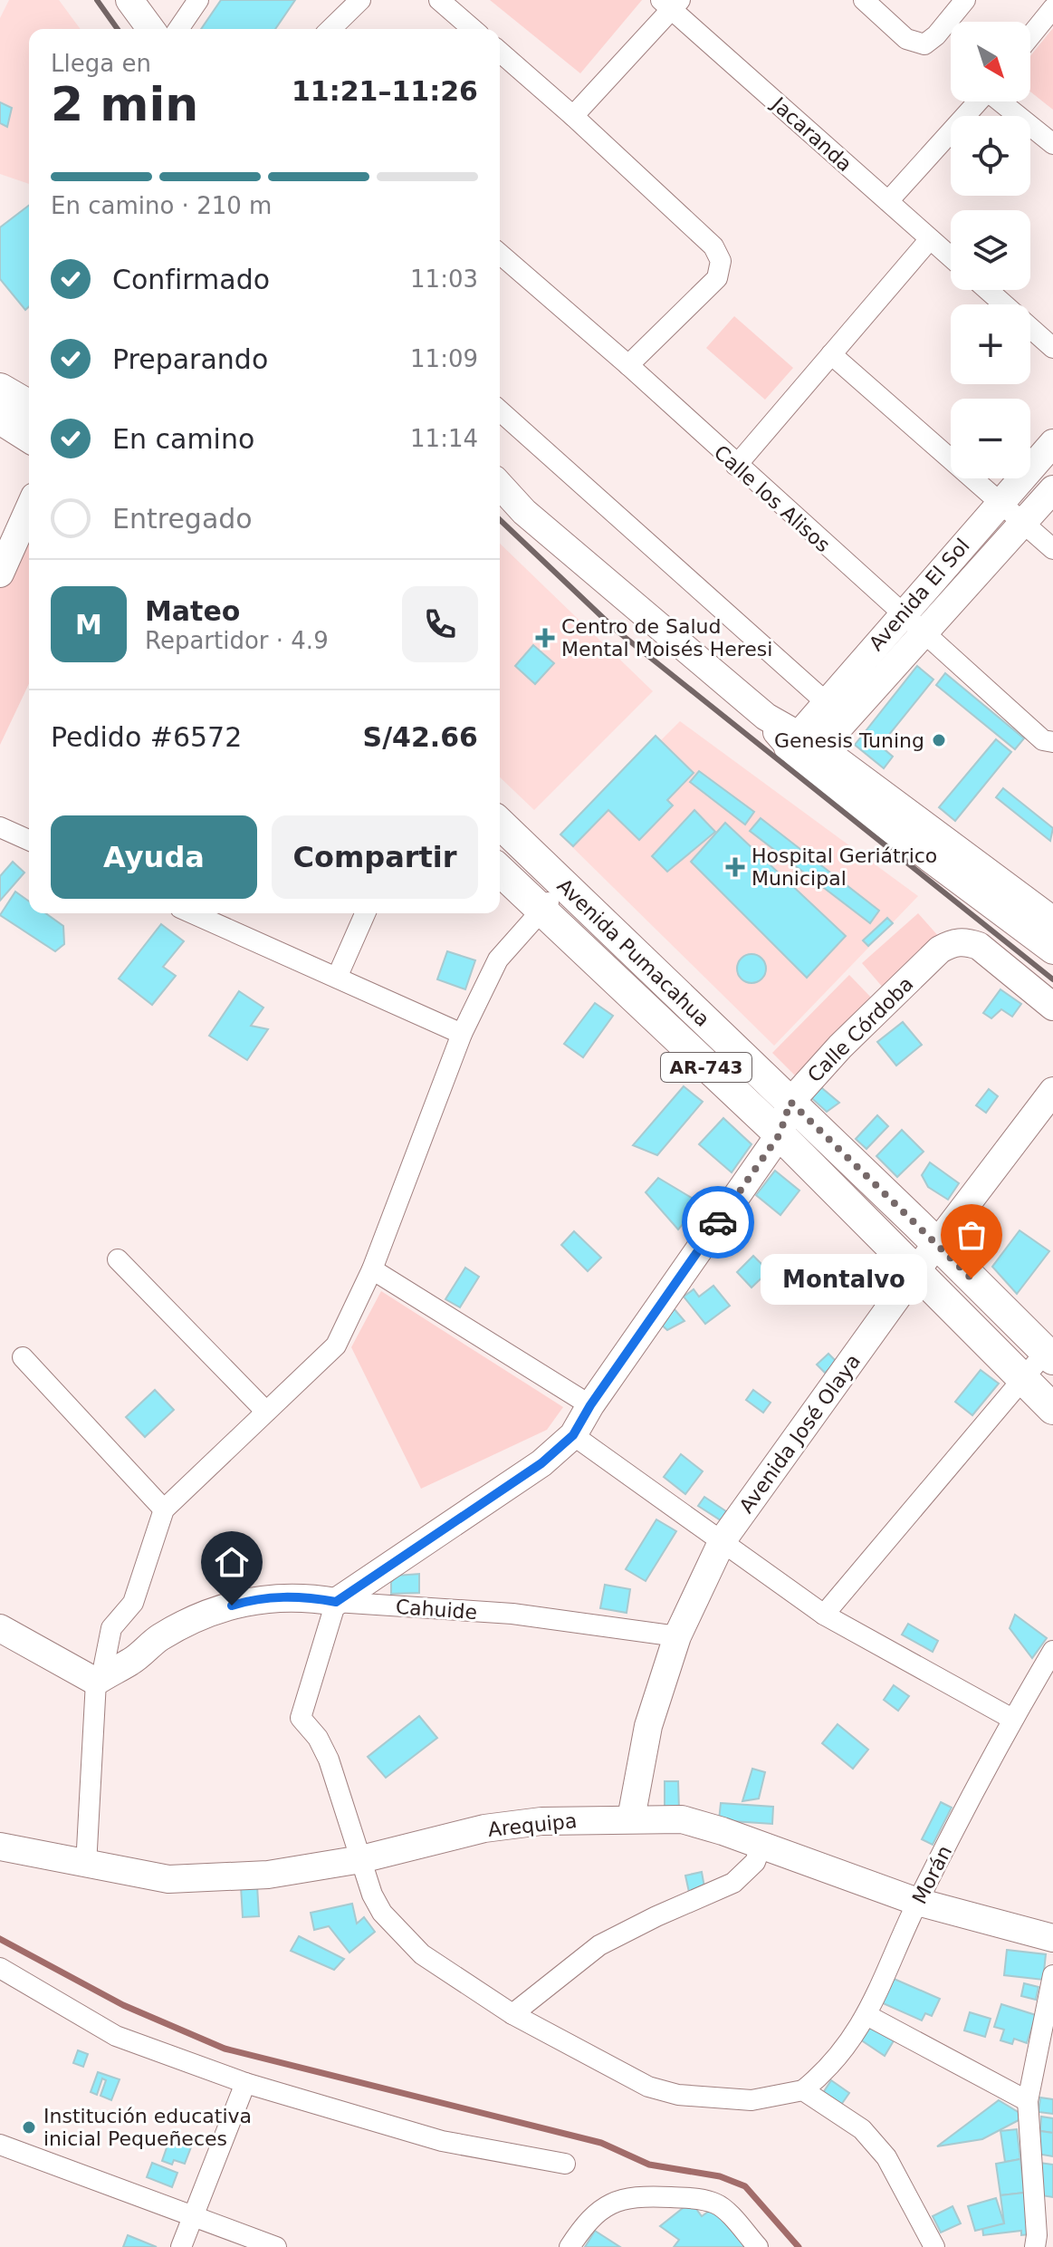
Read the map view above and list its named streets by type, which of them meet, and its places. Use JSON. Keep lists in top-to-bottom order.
{
  "streets": {
    "main road": ["Avenida Pumacahua", "AR-743"],
    "street": [
      "Jacaranda",
      "Calle los Alisos",
      "Avenida El Sol",
      "Calle Córdoba",
      "Avenida José Olaya",
      "Cahuide",
      "Arequipa",
      "Morán"
    ]
  },
  "crossings": [
    ["Calle los Alisos", "Avenida El Sol"],
    ["Avenida Pumacahua", "Calle Córdoba"],
    ["Avenida Pumacahua", "Avenida José Olaya"],
    ["Calle Córdoba", "Cahuide"],
    ["Avenida José Olaya", "Cahuide"],
    ["Avenida José Olaya", "Arequipa"],
    ["Arequipa", "Morán"]
  ],
  "places": {
    "health": ["Centro de Salud Mental Moisés Heresi", "Hospital Geriátrico Municipal"],
    "other": ["Genesis Tuning", "Montalvo", "Institución educativa inicial Pequeñeces"]
  },
  "north": "bottom right",
  "page": {
    "map_buttons": ["+", "−"],
    "heading": ["2 min", "Llega en", "11:21–11:26"],
    "panel": [
      "Mateo",
      "Repartidor · 4.9",
      "Pedido #6572",
      "S/42.66"
    ],
    "bar": "En camino · 210 m",
    "list": [
      ["Confirmado", "11:03"],
      ["Preparando", "11:09"],
      ["En camino", "11:14"],
      "Entregado"
    ],
    "round": "M",
    "buttons": ["Ayuda", "Compartir"],
    "bubble": "Montalvo"
  }
}
